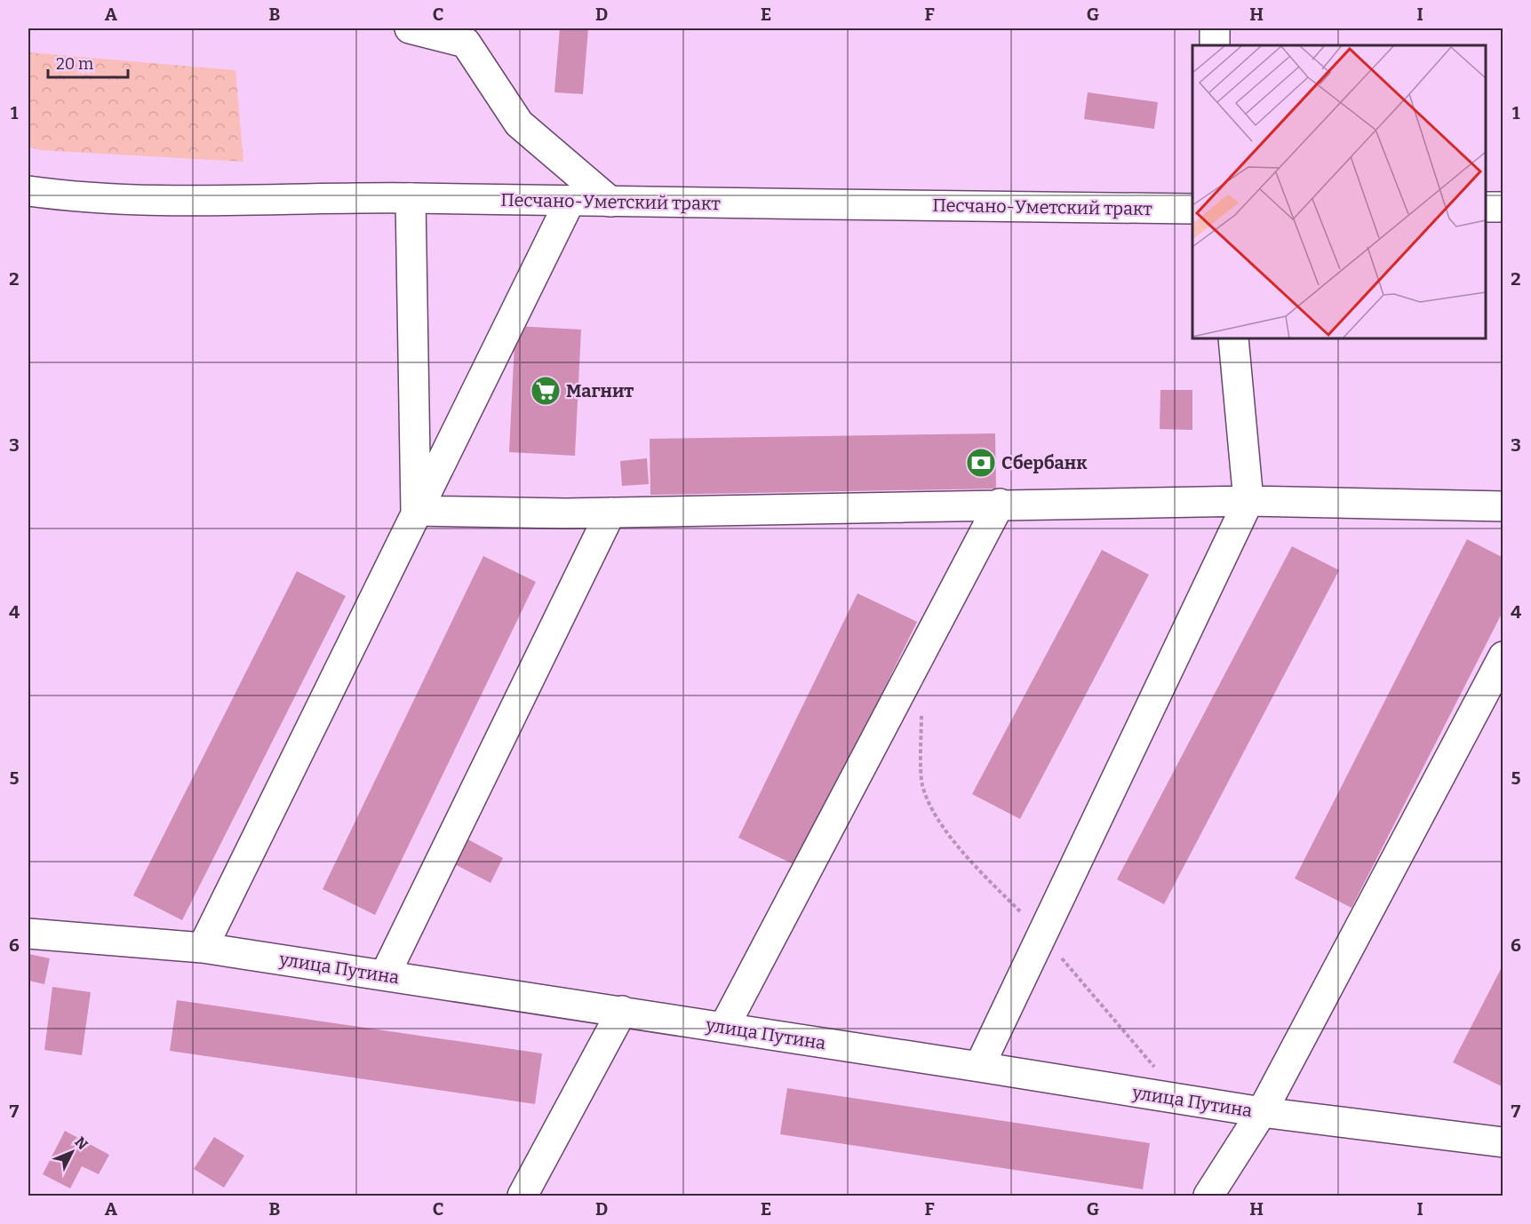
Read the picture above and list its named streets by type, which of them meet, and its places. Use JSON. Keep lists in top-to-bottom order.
{
  "streets": {
    "street": ["Песчано-Уметский тракт", "улица Путина"]
  },
  "places": {
    "supermarket": ["Магнит"],
    "bank": ["Сбербанк"]
  },
  "scale_bar": "20 m",
  "north": "top right",
  "grid": {
    "columns": [
      "A",
      "B",
      "C",
      "D",
      "E",
      "F",
      "G",
      "H",
      "I"
    ],
    "rows": [
      "1",
      "2",
      "3",
      "4",
      "5",
      "6",
      "7"
    ]
  }
}
